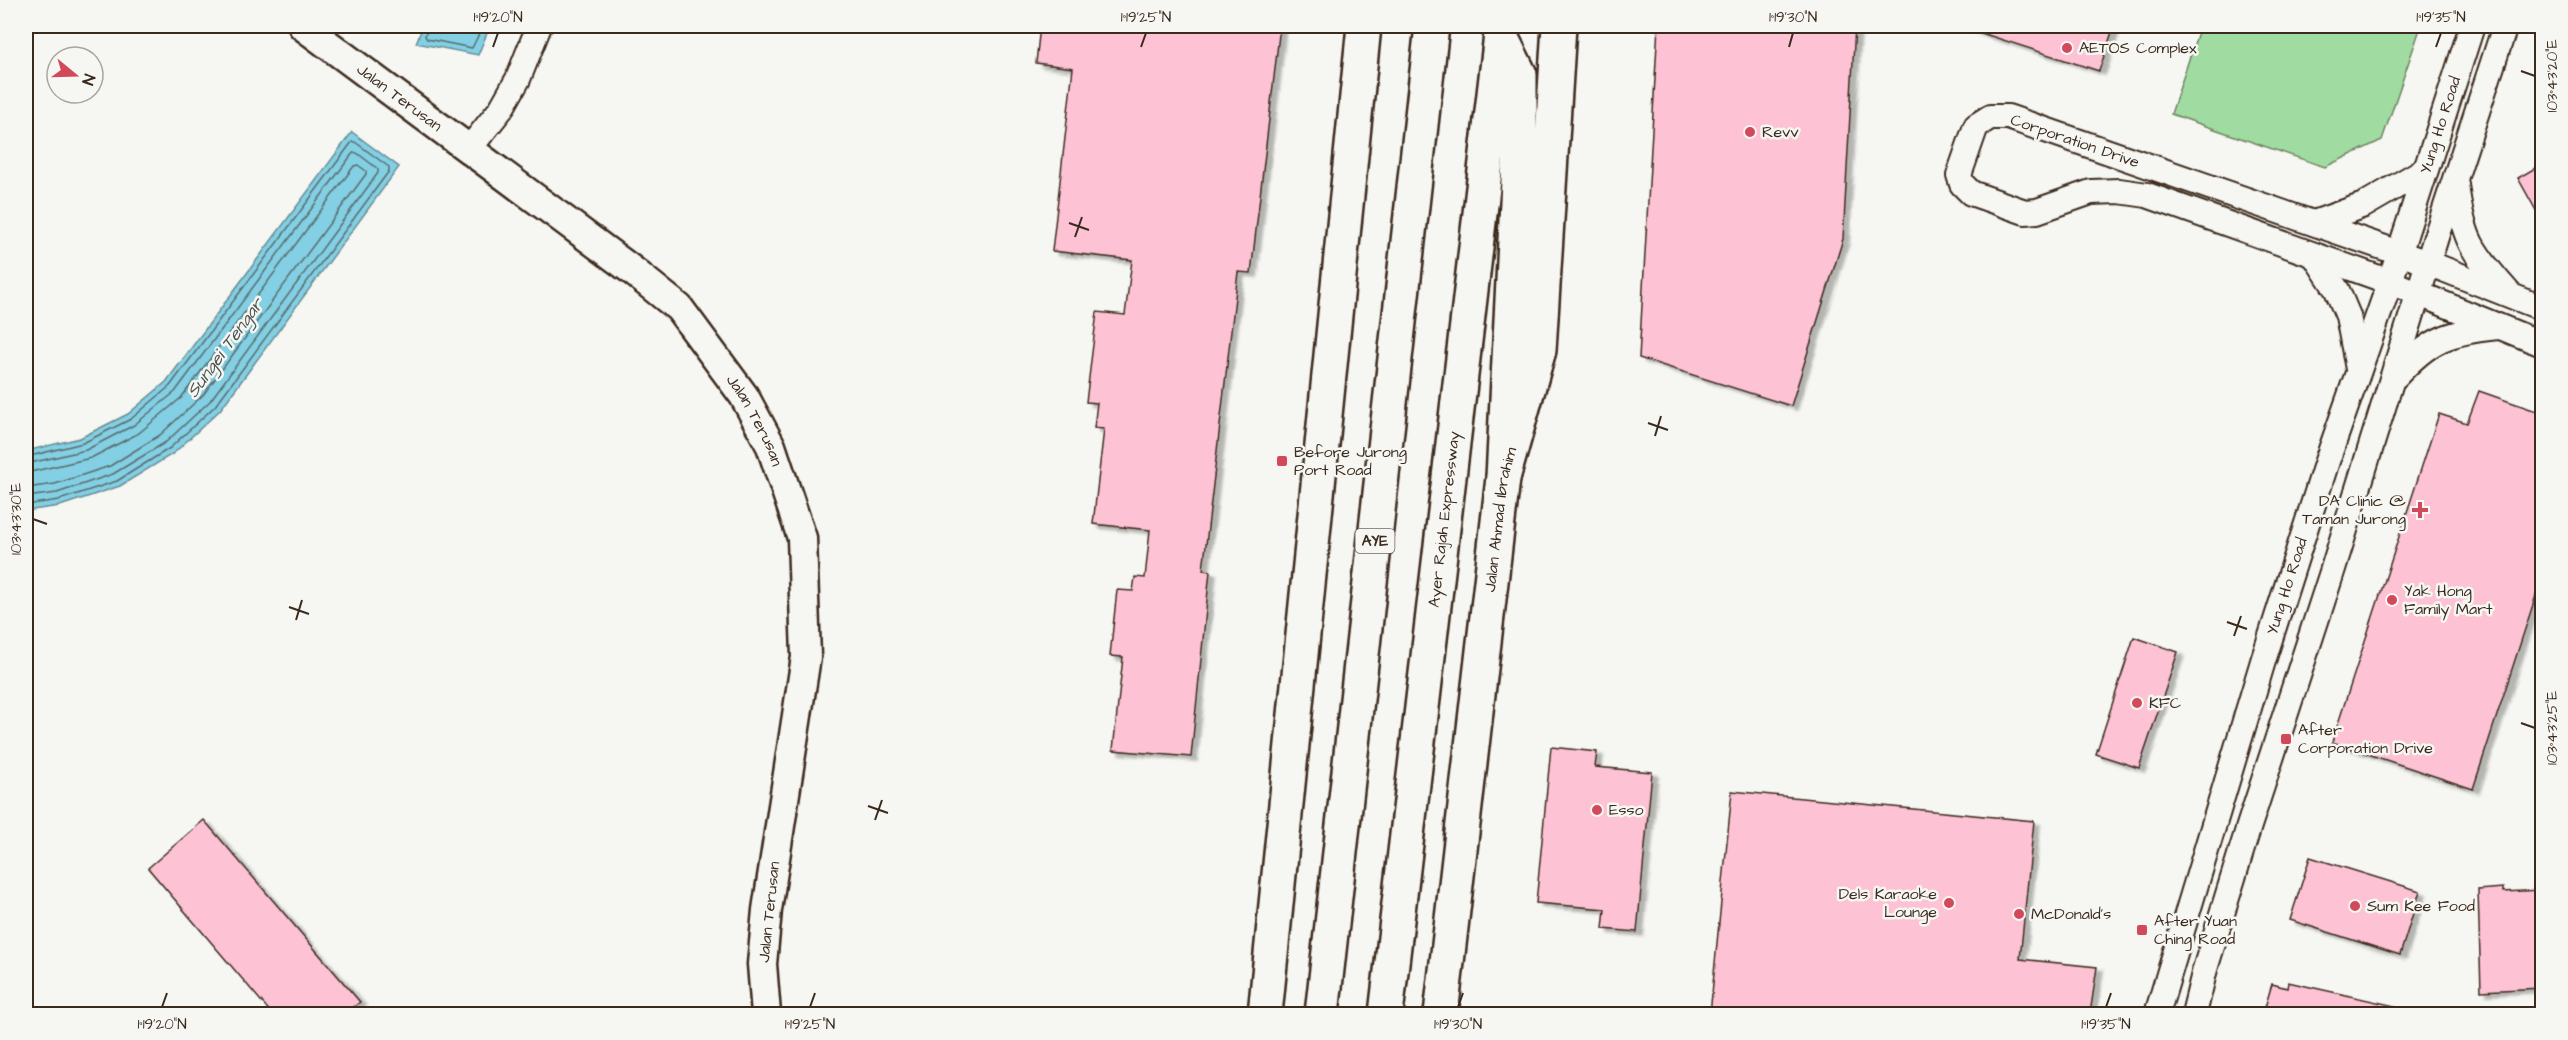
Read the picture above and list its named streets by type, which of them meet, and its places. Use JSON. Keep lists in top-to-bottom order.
{
  "streets": {
    "main road": ["Jalan Ahmad Ibrahim", "Ayer Rajah Expressway", "AYE"],
    "street": ["Jalan Terusan", "Yung Ho Road", "Corporation Drive"]
  },
  "crossings": [
    ["Yung Ho Road", "Corporation Drive"]
  ],
  "water": ["Sungei Tengar"],
  "places": {
    "other": [
      "AETOS Complex",
      "Revv",
      "Yak Hong Family Mart",
      "KFC",
      "Esso",
      "Dels Karaoke Lounge",
      "Sum Kee Food",
      "McDonald's"
    ],
    "transit": ["Before Jurong Port Road", "After Corporation Drive", "After Yuan Ching Road"],
    "health": ["DA Clinic @ Taman Jurong"]
  },
  "north": "right",
  "coordinates": [
    "1°19'20\"N",
    "1°19'25\"N",
    "1°19'30\"N",
    "1°19'35\"N",
    "103°43'20\"E",
    "103°43'30\"E",
    "103°43'25\"E"
  ]
}
